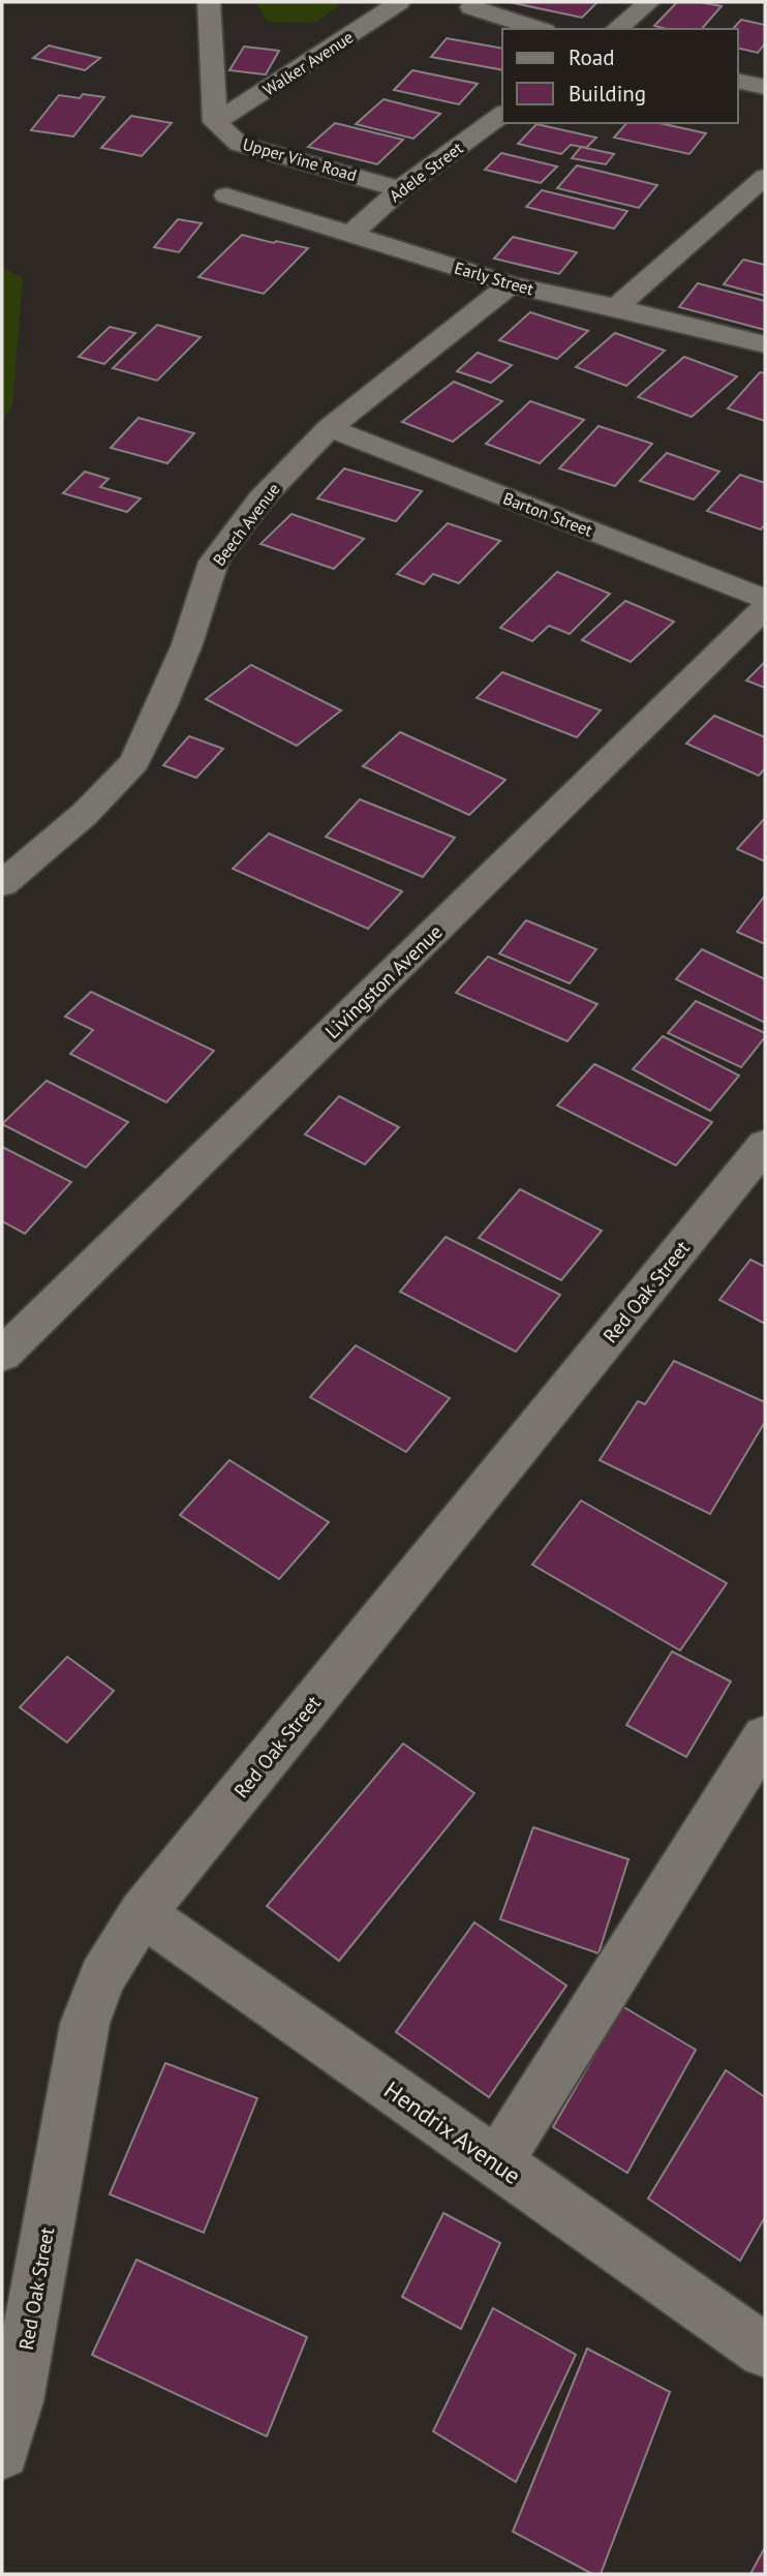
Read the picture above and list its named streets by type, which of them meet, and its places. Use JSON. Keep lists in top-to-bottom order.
{
  "streets": {
    "street": [
      "Walker Avenue",
      "Upper Vine Road",
      "Adele Street",
      "Early Street",
      "Barton Street",
      "Beech Avenue",
      "Livingston Avenue",
      "Red Oak Street",
      "Hendrix Avenue"
    ]
  },
  "crossings": [
    ["Walker Avenue", "Upper Vine Road"],
    ["Upper Vine Road", "Adele Street"],
    ["Adele Street", "Early Street"],
    ["Early Street", "Beech Avenue"],
    ["Barton Street", "Beech Avenue"],
    ["Red Oak Street", "Hendrix Avenue"]
  ],
  "legend": ["Road", "Building"]
}
